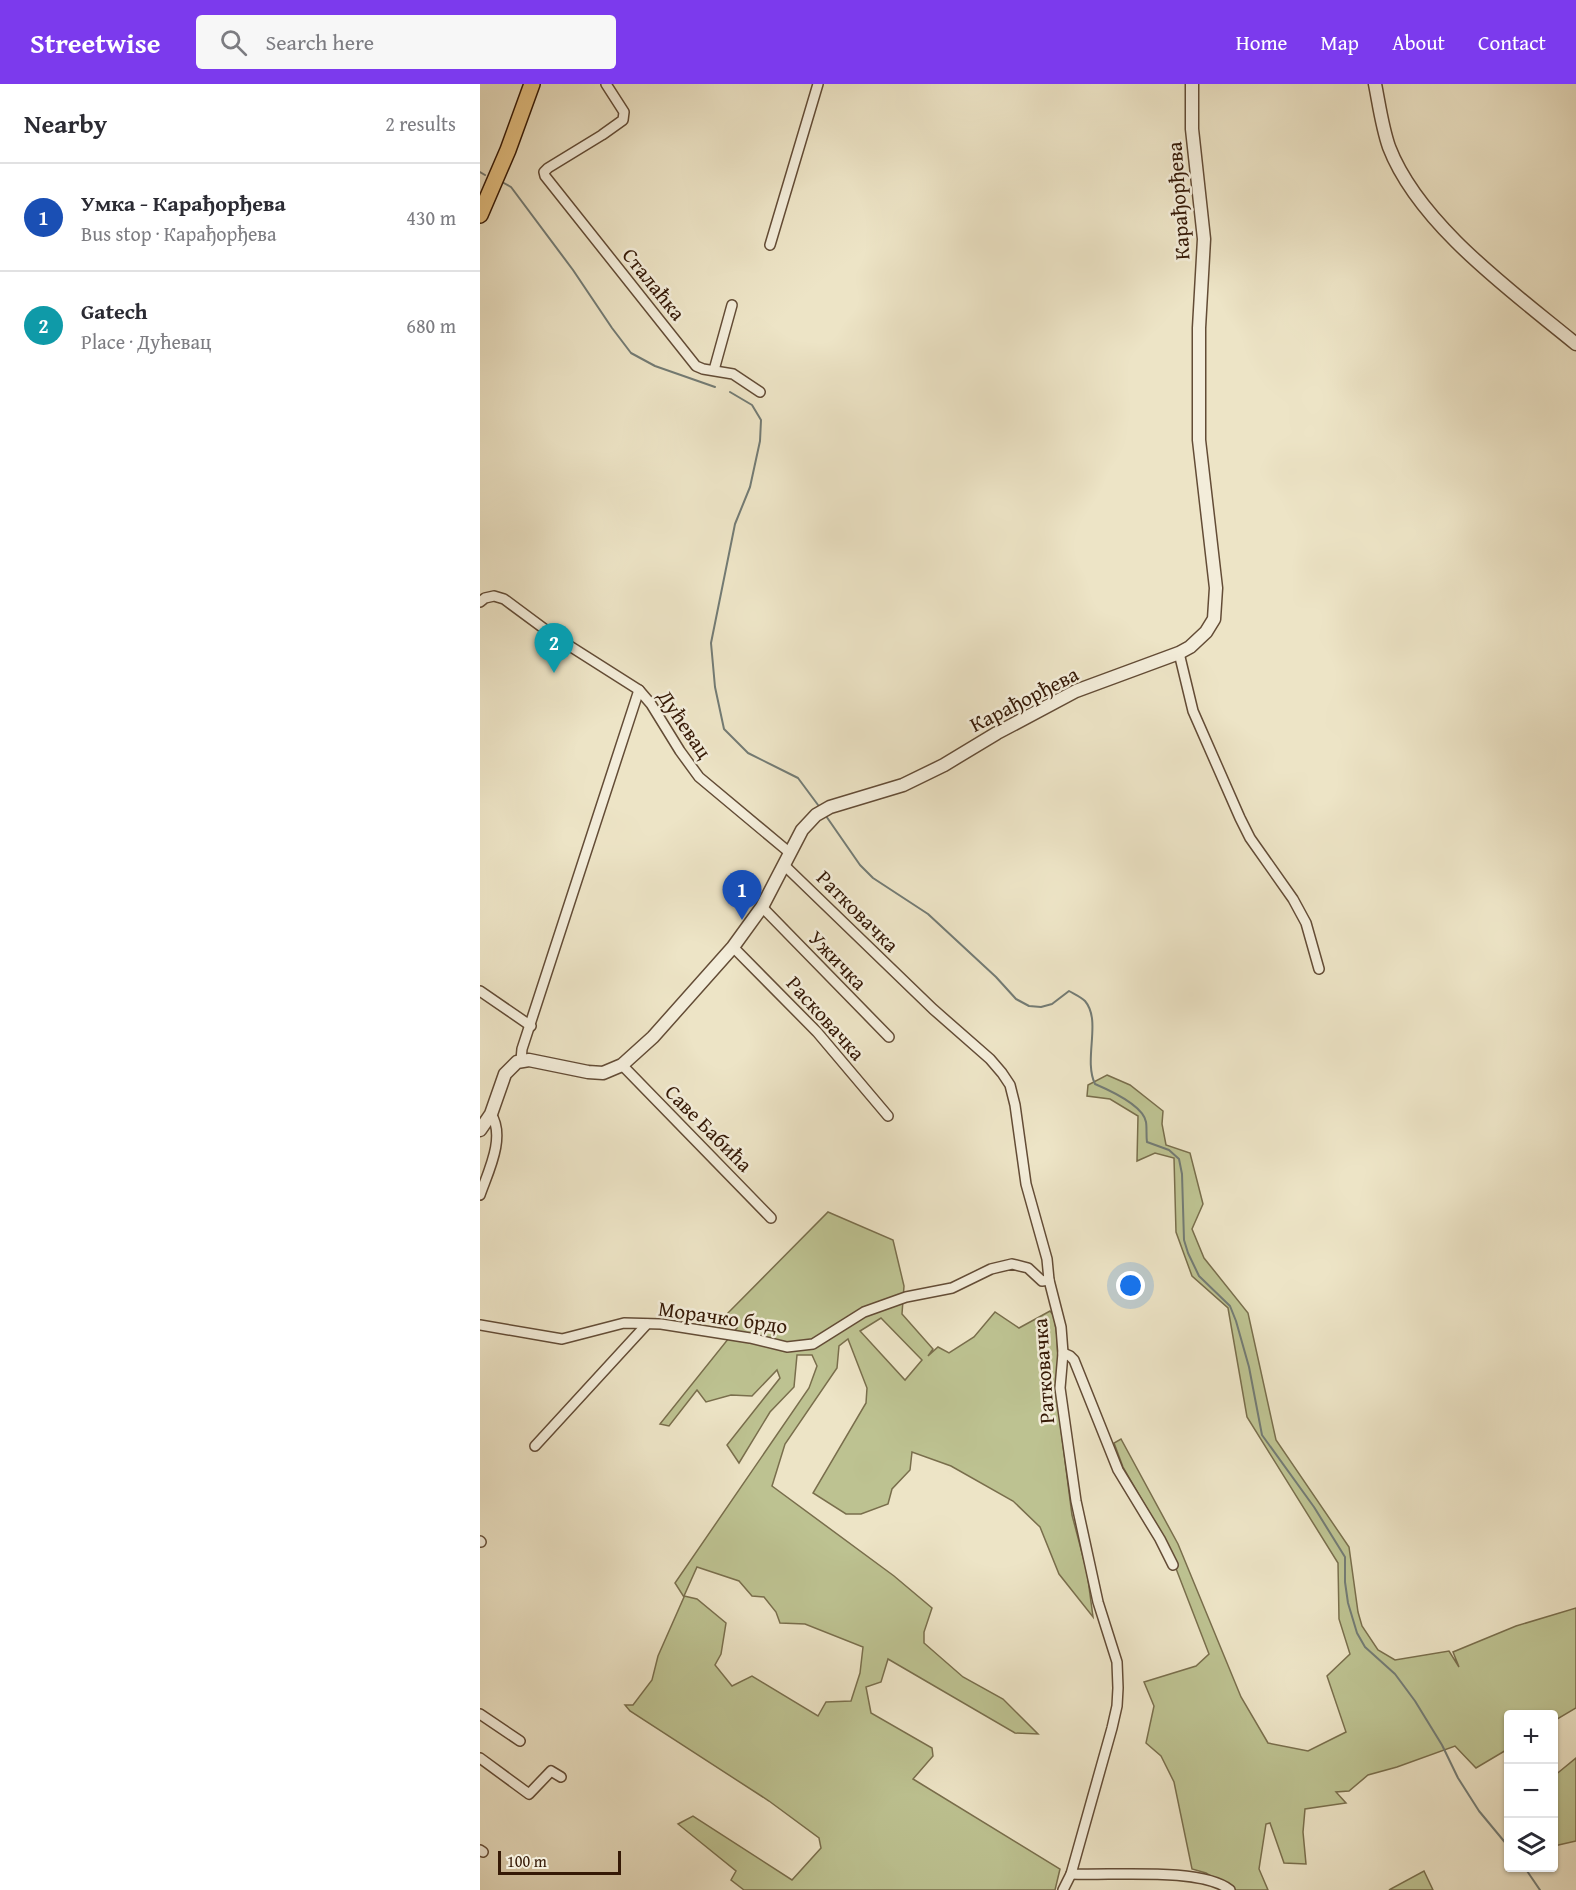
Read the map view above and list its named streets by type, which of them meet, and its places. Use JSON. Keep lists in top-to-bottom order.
{
  "streets": {
    "street": [
      "Карађорђева",
      "Сталаћка",
      "Дућевац",
      "Ратковачка",
      "Ужичка",
      "Расковачка",
      "Саве Бабића",
      "Морачко брдо"
    ]
  },
  "crossings": [
    ["Карађорђева", "Дућевац"],
    ["Карађорђева", "Ратковачка"],
    ["Карађорђева", "Ужичка"],
    ["Карађорђева", "Расковачка"],
    ["Карађорђева", "Саве Бабића"],
    ["Ратковачка", "Морачко брдо"]
  ],
  "scale_bar": "100 m",
  "page": {
    "header": "Streetwise",
    "search": "Search here",
    "nav": [
      "Home",
      "Map",
      "About",
      "Contact"
    ],
    "heading": ["Nearby", "2 results"],
    "list": [
      {
        "mark": "1",
        "name": "Умка - Карађорђева",
        "note": "Bus stop · Карађорђева",
        "value": "430 m"
      },
      {
        "mark": "2",
        "name": "Gatech",
        "note": "Place · Дућевац",
        "value": "680 m"
      }
    ],
    "pins": ["2", "1"],
    "map_buttons": ["+", "−"],
    "scale": "100 m"
  }
}
